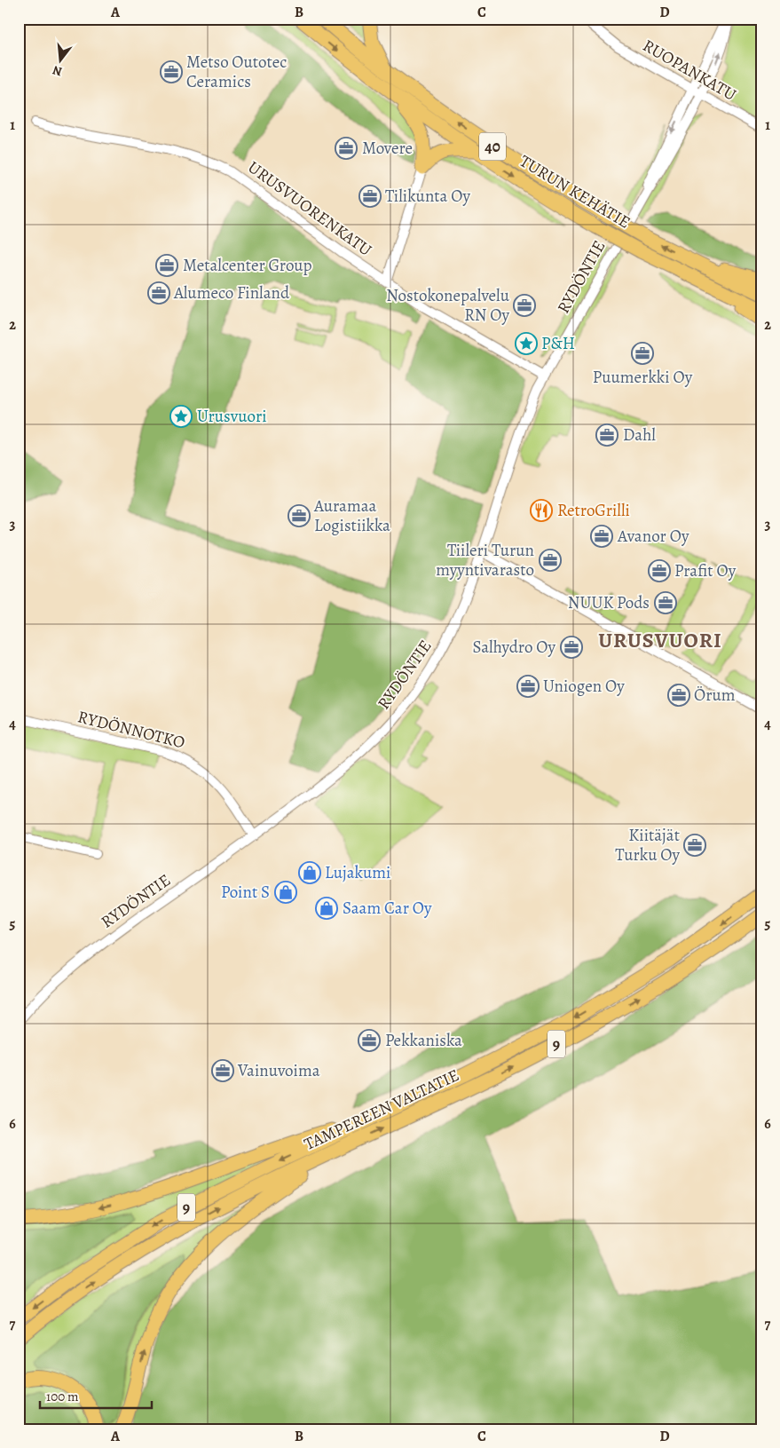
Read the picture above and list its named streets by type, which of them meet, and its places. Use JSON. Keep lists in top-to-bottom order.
{
  "streets": {
    "highway": [
      "40",
      "TURUN KEHÄTIE",
      "9",
      "TAMPEREEN VALTATIE"
    ],
    "street": [
      "RUOPANKATU",
      "URUSVUORENKATU",
      "RYDÖNTIE",
      "RYDÖNNOTKO"
    ]
  },
  "crossings": [
    ["RUOPANKATU", "RYDÖNTIE"],
    ["URUSVUORENKATU", "RYDÖNTIE"],
    ["RYDÖNTIE", "RYDÖNNOTKO"]
  ],
  "districts": ["URUSVUORI"],
  "places": {
    "office": [
      "Metso Outotec Ceramics",
      "Movere",
      "Tilikunta Oy",
      "Metalcenter Group",
      "Alumeco Finland",
      "Nostokonepalvelu RN Oy",
      "Puumerkki Oy",
      "Dahl",
      "Auramaa Logistiikka",
      "Avanor Oy",
      "Tiileri Turun myyntivarasto",
      "Prafit Oy",
      "NUUK Pods",
      "Salhydro Oy",
      "Uniogen Oy",
      "Örum",
      "Kiitäjät Turku Oy",
      "Pekkaniska",
      "Vainuvoima"
    ],
    "place": ["P&H", "Urusvuori"],
    "restaurant": ["RetroGrilli"],
    "shop": ["Lujakumi", "Point S", "Saam Car Oy"]
  },
  "scale_bar": "100 m",
  "north": "bottom",
  "grid": {
    "columns": [
      "A",
      "B",
      "C",
      "D"
    ],
    "rows": [
      "1",
      "2",
      "3",
      "4",
      "5",
      "6",
      "7"
    ]
  }
}
